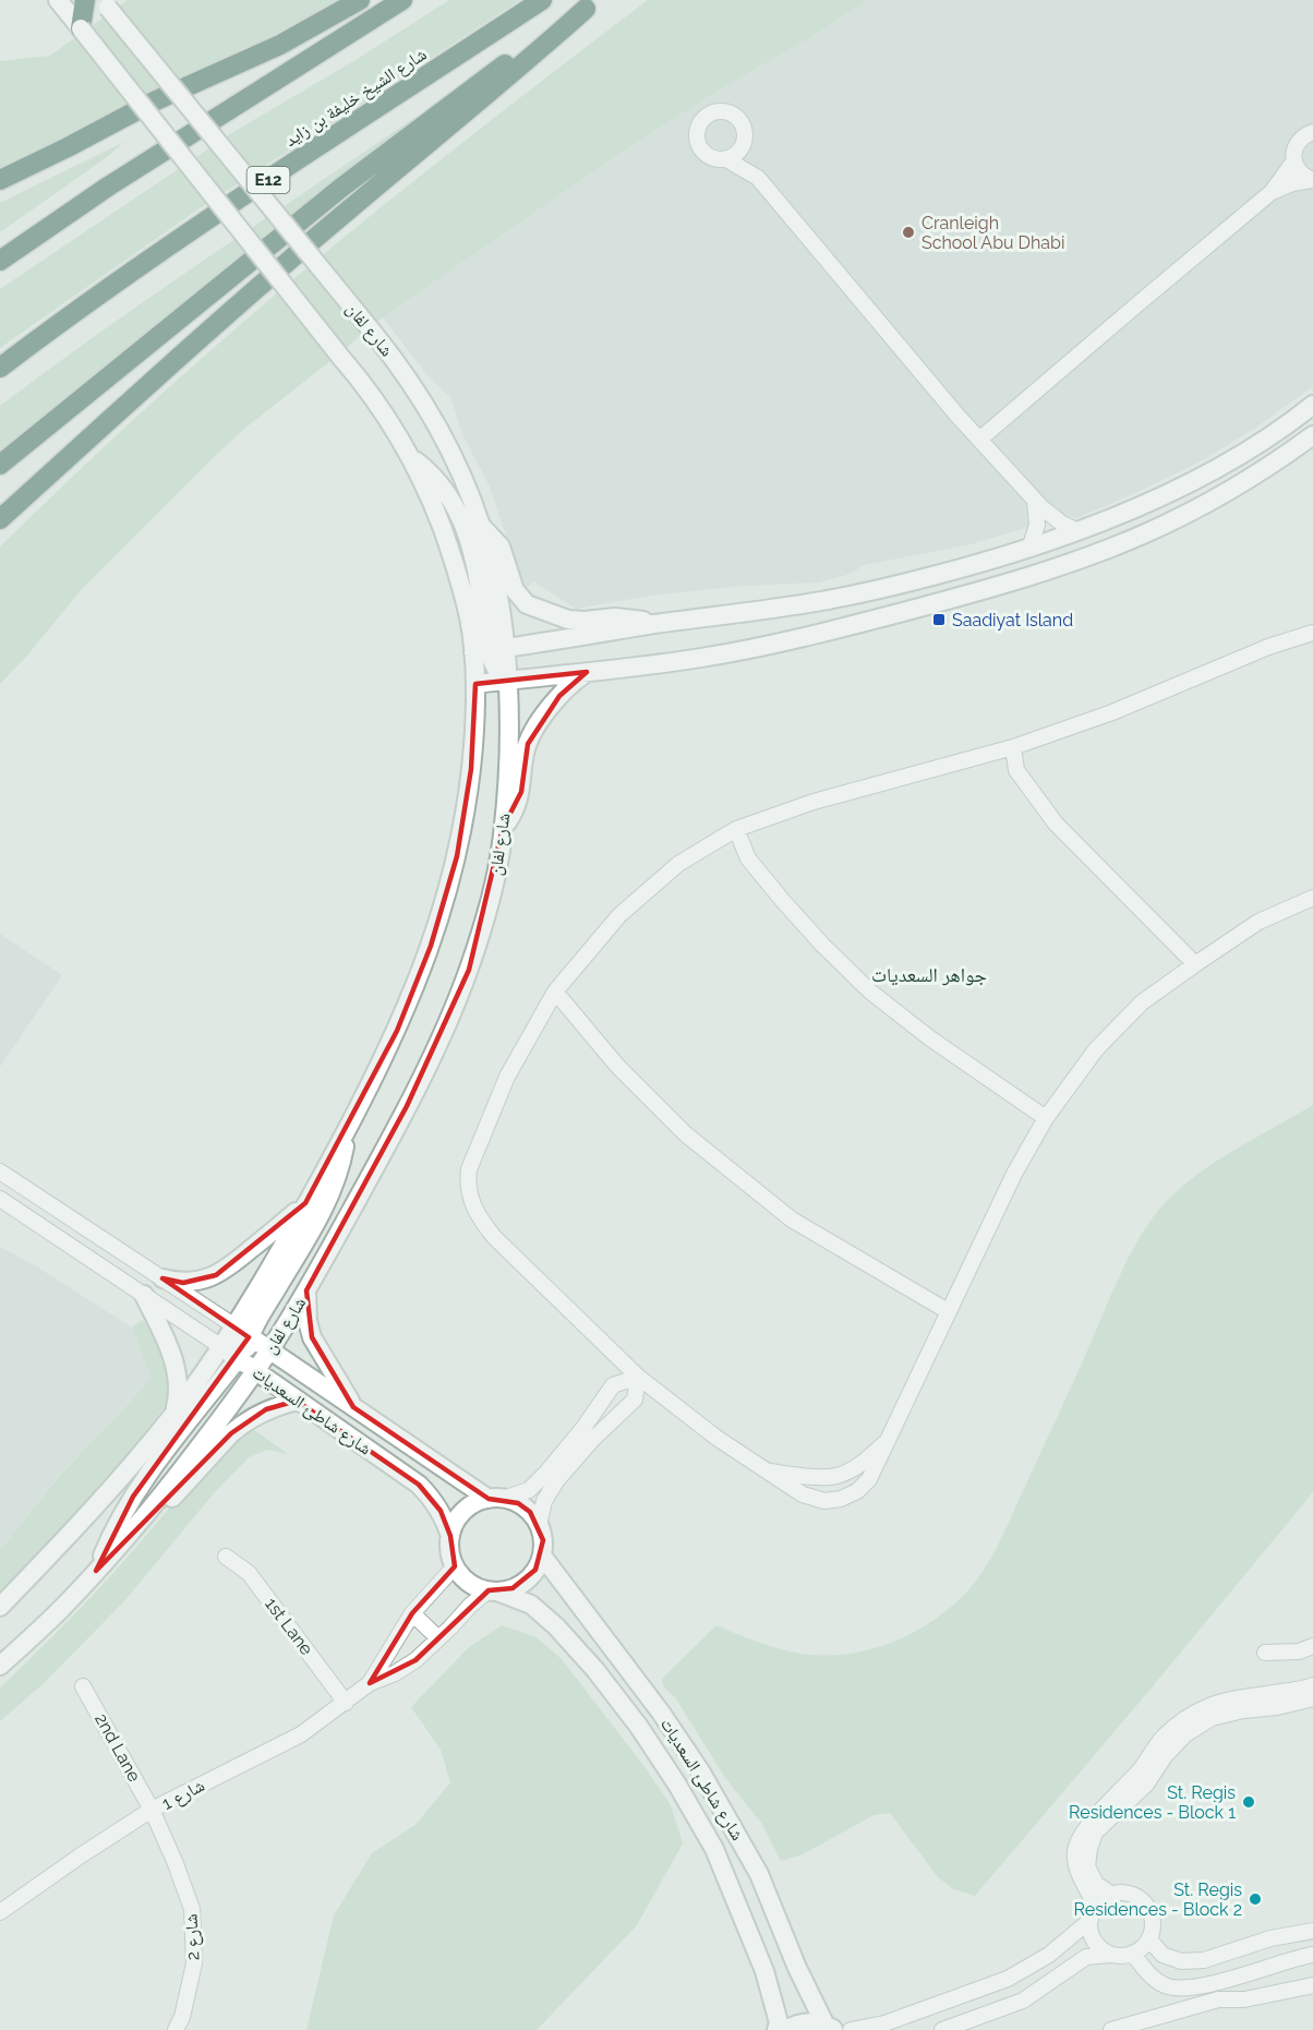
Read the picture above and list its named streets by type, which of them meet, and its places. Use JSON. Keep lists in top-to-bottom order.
{
  "streets": {
    "highway": ["شارع الشيخ خليفة بن زايد", "E12"],
    "street": [
      "شارع لفان",
      "شارع شاطئ السعديات",
      "1st Lane",
      "2nd Lane",
      "شارع 1",
      "شارع 2"
    ]
  },
  "crossings": [
    ["شارع لفان", "شارع شاطئ السعديات"],
    ["شارع شاطئ السعديات", "شارع 1"],
    ["1st Lane", "شارع 1"],
    ["2nd Lane", "شارع 1"],
    ["2nd Lane", "شارع 2"],
    ["شارع 1", "شارع 2"]
  ],
  "districts": ["جواهر السعديات"],
  "places": {
    "other": ["Cranleigh School Abu Dhabi", "St. Regis Residences - Block 1", "St. Regis Residences - Block 2"],
    "transit": ["Saadiyat Island"]
  }
}
